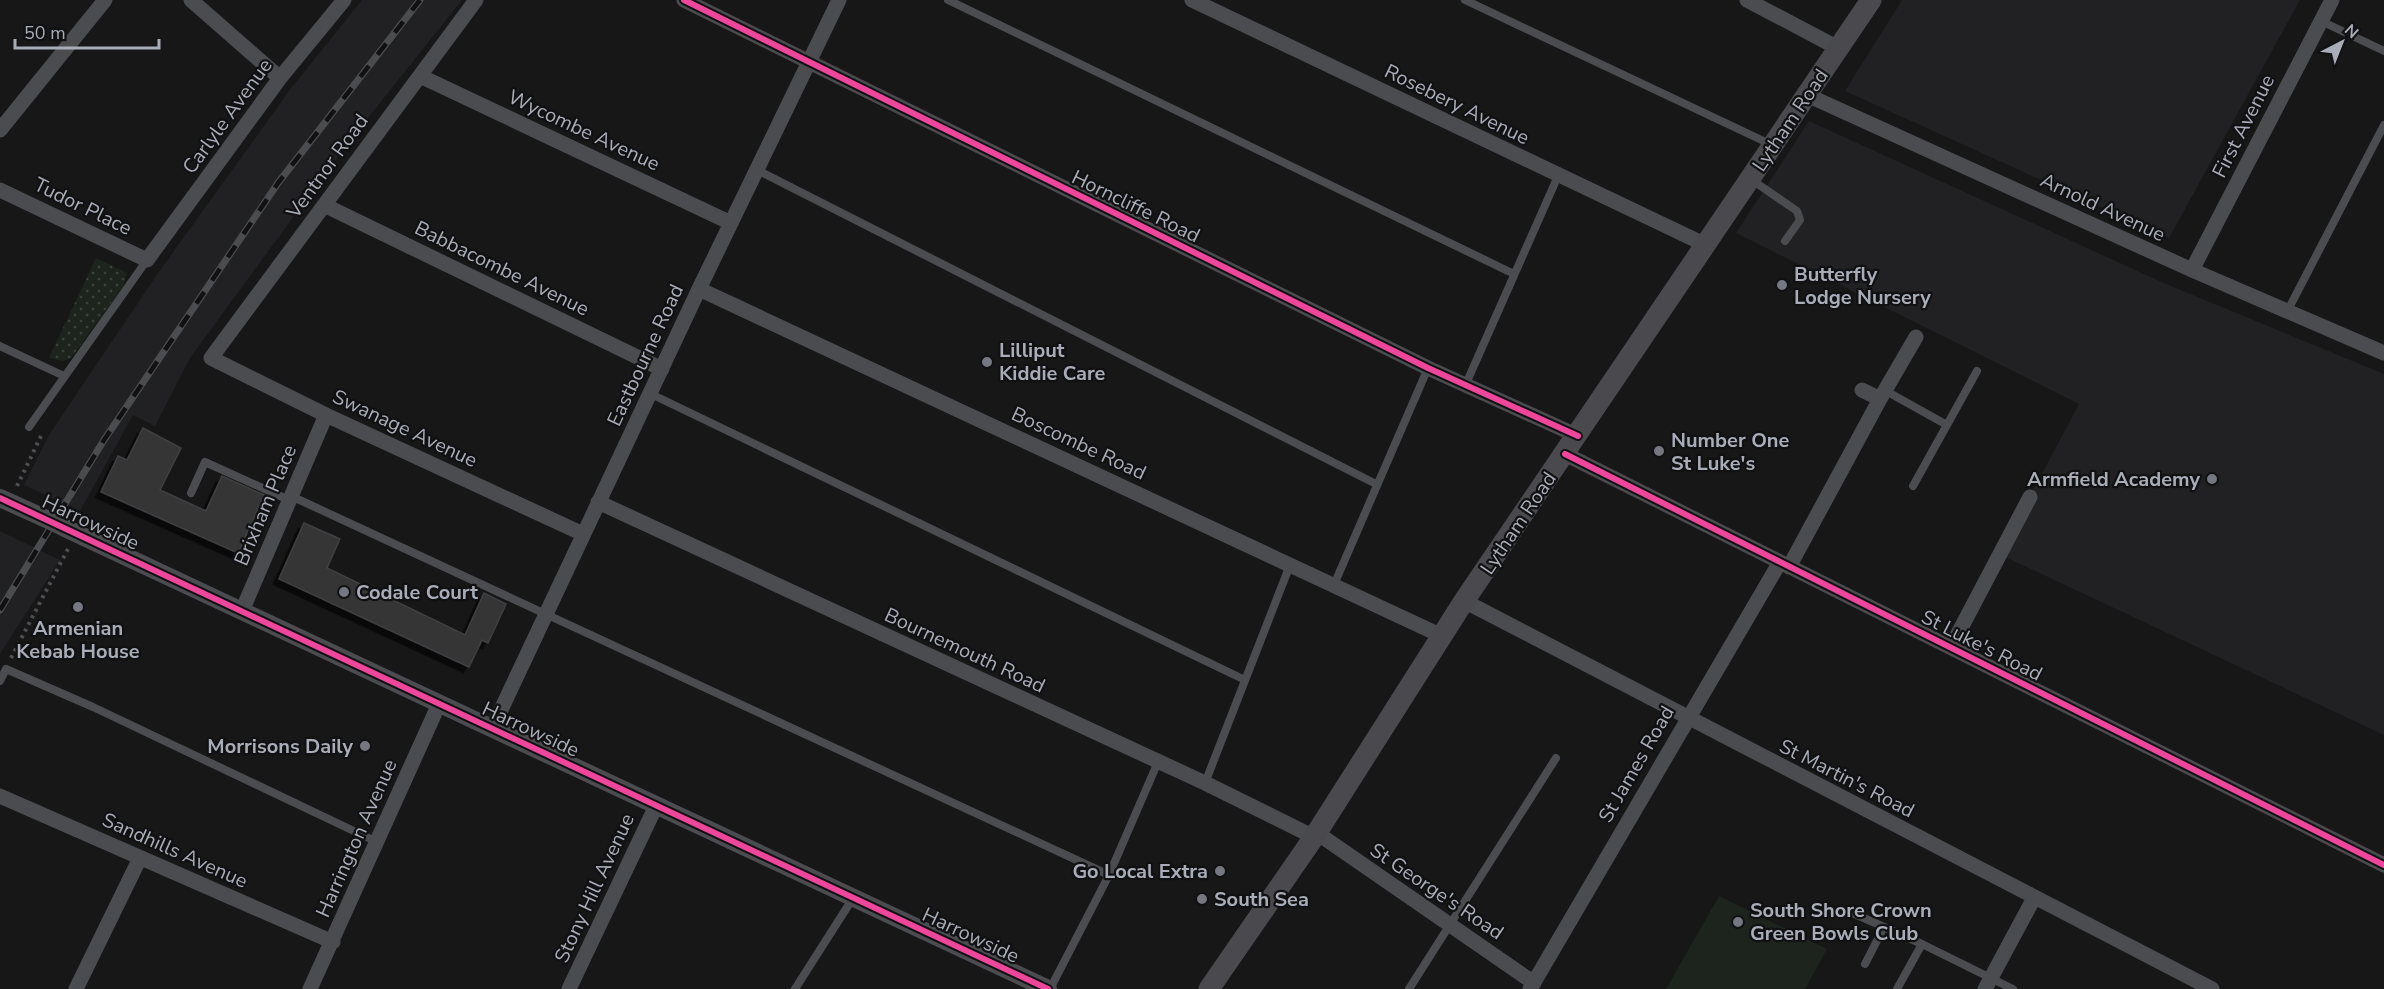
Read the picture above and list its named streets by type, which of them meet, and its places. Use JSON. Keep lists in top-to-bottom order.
{
  "streets": {
    "main road": ["Lytham Road"],
    "street": [
      "Rosebery Avenue",
      "Carlyle Avenue",
      "First Avenue",
      "Wycombe Avenue",
      "Ventnor Road",
      "Tudor Place",
      "Horncliffe Road",
      "Arnold Avenue",
      "Babbacombe Avenue",
      "Eastbourne Road",
      "Swanage Avenue",
      "Boscombe Road",
      "Brixham Place",
      "Harrowside",
      "St Luke's Road",
      "Bournemouth Road",
      "St James Road",
      "St Martin's Road",
      "Harrington Avenue",
      "Sandhills Avenue",
      "Stony Hill Avenue",
      "St George's Road"
    ]
  },
  "crossings": [
    ["Rosebery Avenue", "Lytham Road"],
    ["Carlyle Avenue", "Tudor Place"],
    ["Lytham Road", "Horncliffe Road"],
    ["Lytham Road", "Arnold Avenue"],
    ["Lytham Road", "Boscombe Road"],
    ["Lytham Road", "St Luke's Road"],
    ["Lytham Road", "Bournemouth Road"],
    ["Lytham Road", "St Martin's Road"],
    ["Lytham Road", "St George's Road"],
    ["First Avenue", "Arnold Avenue"],
    ["Wycombe Avenue", "Ventnor Road"],
    ["Wycombe Avenue", "Eastbourne Road"],
    ["Ventnor Road", "Babbacombe Avenue"],
    ["Ventnor Road", "Swanage Avenue"],
    ["Horncliffe Road", "Eastbourne Road"],
    ["Babbacombe Avenue", "Eastbourne Road"],
    ["Eastbourne Road", "Swanage Avenue"],
    ["Eastbourne Road", "Boscombe Road"],
    ["Eastbourne Road", "Harrowside"],
    ["Eastbourne Road", "Bournemouth Road"],
    ["Swanage Avenue", "Brixham Place"],
    ["Brixham Place", "Harrowside"],
    ["Harrowside", "Harrington Avenue"],
    ["Harrowside", "Stony Hill Avenue"],
    ["St Luke's Road", "St James Road"],
    ["Bournemouth Road", "St George's Road"],
    ["St James Road", "St Martin's Road"],
    ["St James Road", "St George's Road"],
    ["Harrington Avenue", "Sandhills Avenue"]
  ],
  "places": [
    "Butterfly Lodge Nursery",
    "Lilliput Kiddie Care",
    "Number One St Luke's",
    "Armfield Academy",
    "Codale Court",
    "Armenian Kebab House",
    "Morrisons Daily",
    "Go Local Extra",
    "South Sea",
    "South Shore Crown Green Bowls Club"
  ],
  "scale_bar": "50 m",
  "north": "top right"
}
